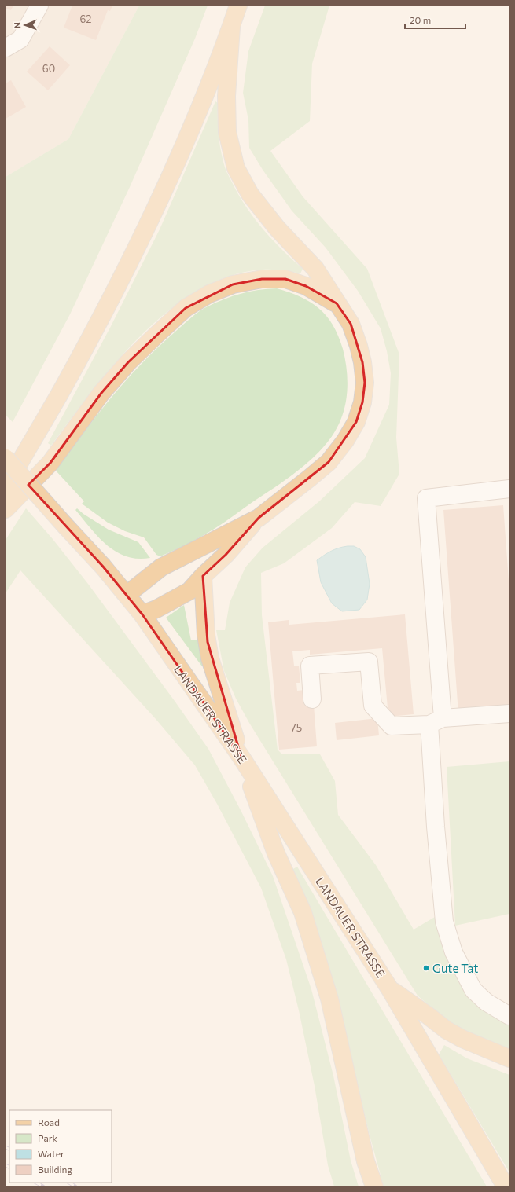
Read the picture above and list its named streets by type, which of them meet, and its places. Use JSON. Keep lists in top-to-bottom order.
{
  "streets": {
    "main road": ["LANDAUER STRASSE"]
  },
  "places": ["Gute Tat"],
  "house_numbers": ["62", "60", "75"],
  "legend": [
    "Road",
    "Park",
    "Water",
    "Building"
  ],
  "scale_bar": "20 m",
  "north": "left"
}
